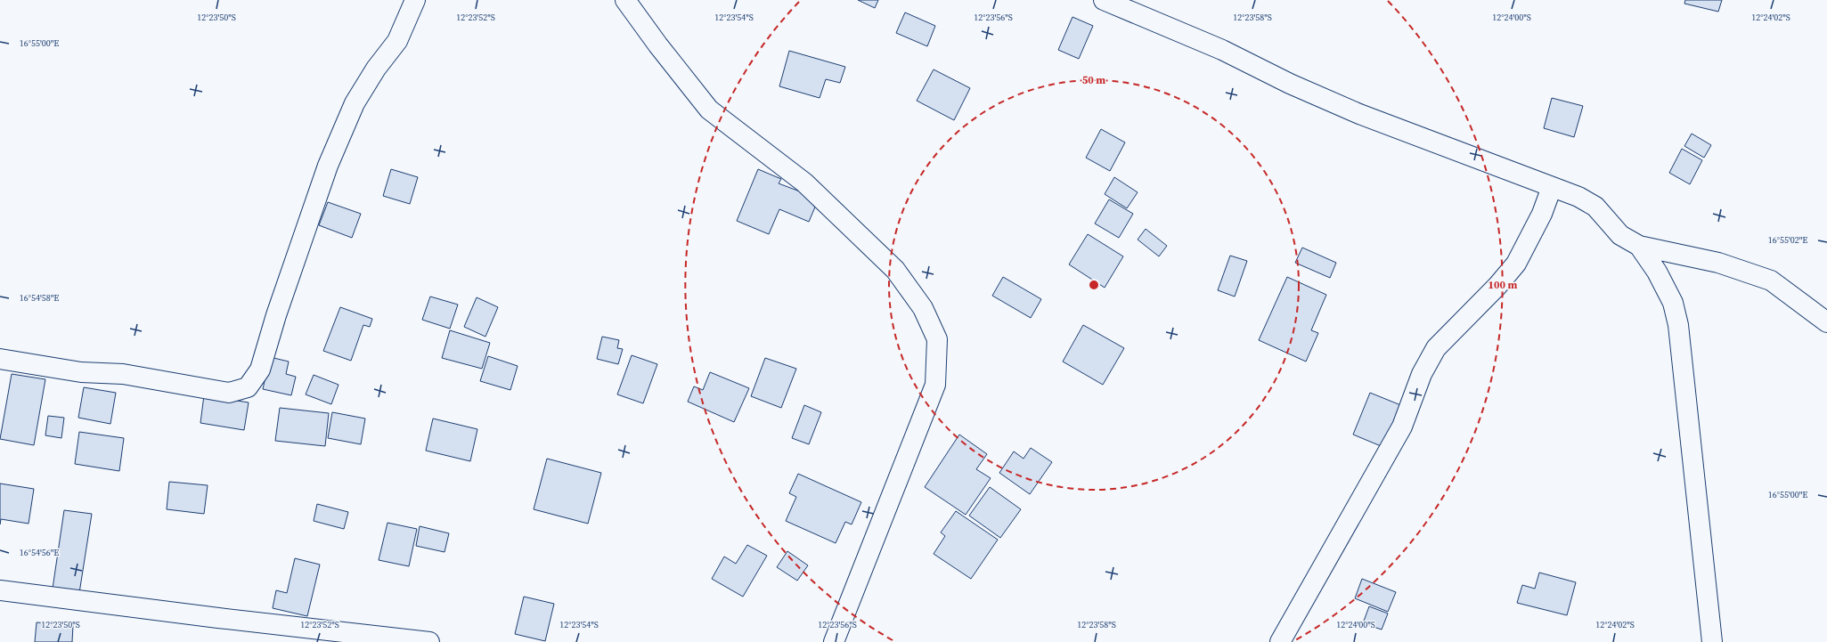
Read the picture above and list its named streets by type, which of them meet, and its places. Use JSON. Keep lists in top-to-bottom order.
{
  "coordinates": [
    "12°23'50\"S",
    "12°23'52\"S",
    "12°23'54\"S",
    "12°23'56\"S",
    "12°23'58\"S",
    "12°24'00\"S",
    "12°24'02\"S",
    "16°55'00\"E",
    "16°55'02\"E",
    "16°54'58\"E",
    "16°54'56\"E"
  ],
  "rings": ["50 m", "100 m"]
}
